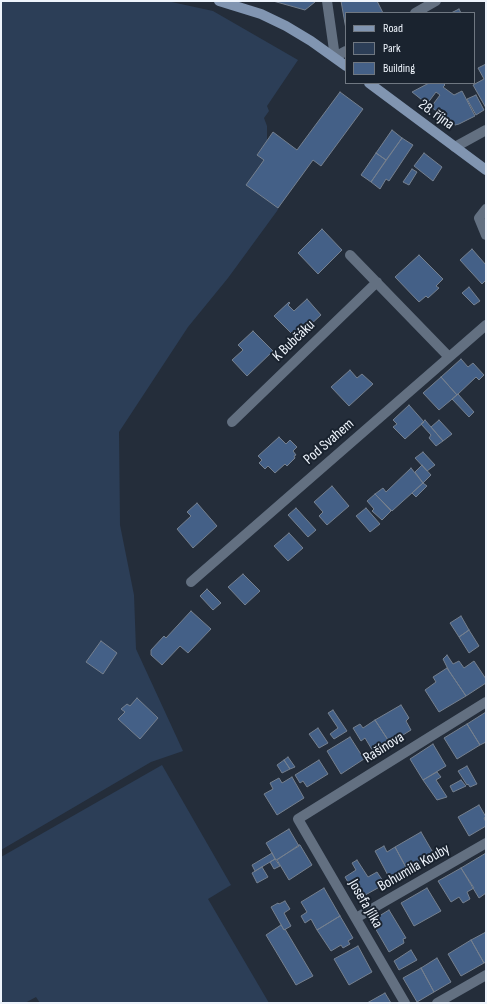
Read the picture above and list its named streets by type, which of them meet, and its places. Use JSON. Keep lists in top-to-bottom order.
{
  "streets": {
    "main road": ["28. října"],
    "street": [
      "K Bubčáku",
      "Pod Svahem",
      "Rašínova",
      "Bohumila Kouby",
      "Josefa Jílka"
    ]
  },
  "crossings": [
    ["Rašínova", "Josefa Jílka"],
    ["Bohumila Kouby", "Josefa Jílka"]
  ],
  "legend": ["Road", "Park", "Building"]
}
